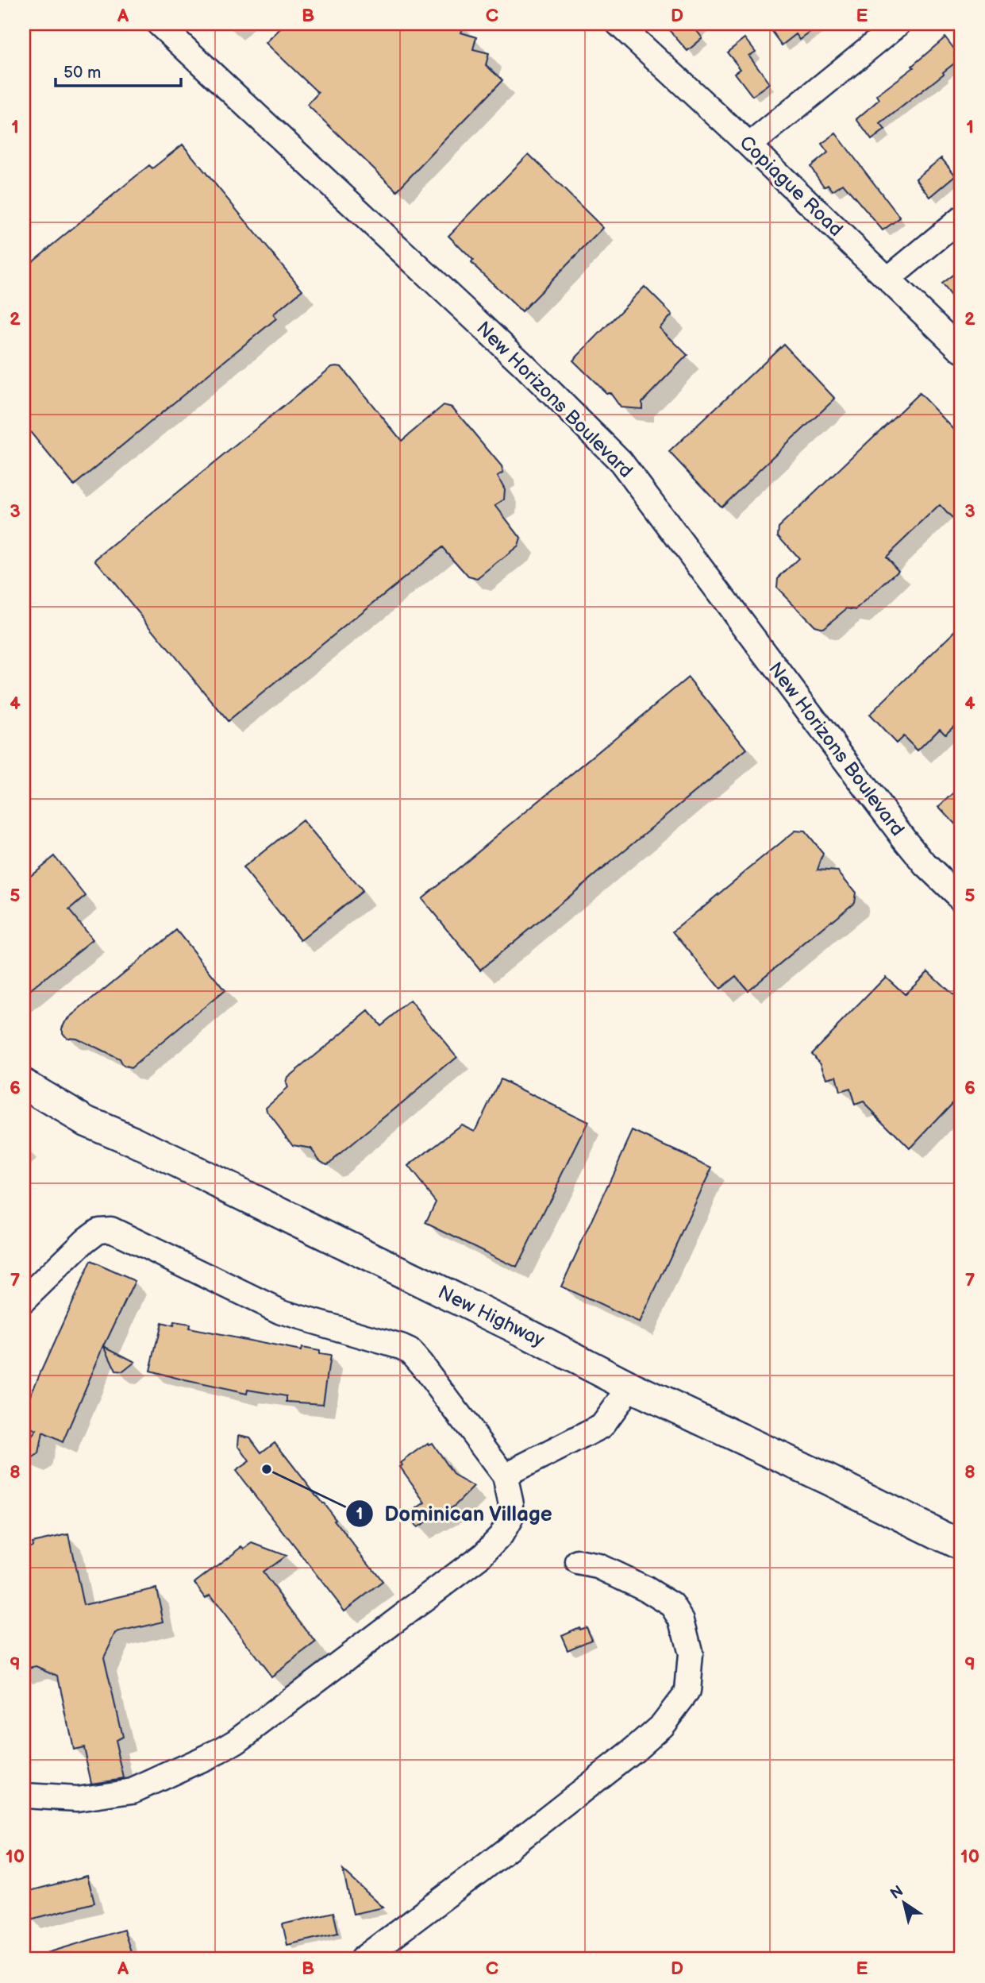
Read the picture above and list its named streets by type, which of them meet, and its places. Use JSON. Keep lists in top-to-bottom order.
{
  "streets": {
    "main road": ["New Highway"],
    "street": ["Copiague Road", "New Horizons Boulevard"]
  },
  "places": ["Dominican Village"],
  "scale_bar": "50 m",
  "north": "top left",
  "grid": {
    "columns": [
      "A",
      "B",
      "C",
      "D",
      "E"
    ],
    "rows": [
      "1",
      "2",
      "3",
      "4",
      "5",
      "6",
      "7",
      "8",
      "9",
      "10"
    ]
  }
}
